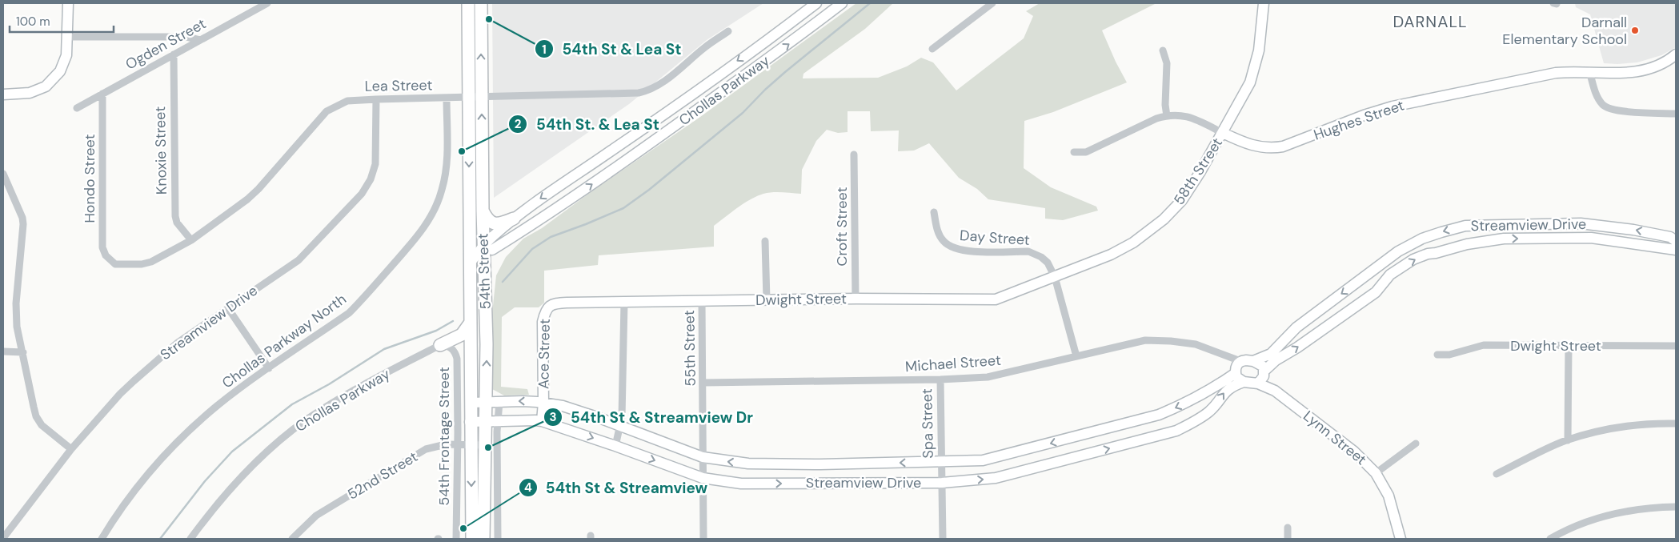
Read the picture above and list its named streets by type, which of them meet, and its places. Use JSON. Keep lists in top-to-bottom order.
{
  "streets": {
    "main road": [
      "Chollas Parkway",
      "Hughes Street",
      "58th Street",
      "Streamview Drive",
      "54th Street",
      "Dwight Street",
      "Ace Street",
      "Lynn Street"
    ],
    "street": [
      "Ogden Street",
      "Lea Street",
      "Knoxie Street",
      "Hondo Street",
      "Croft Street",
      "Day Street",
      "Chollas Parkway North",
      "55th Street",
      "Michael Street",
      "Spa Street",
      "54th Frontage Street",
      "52nd Street"
    ]
  },
  "crossings": [
    ["Ogden Street", "Knoxie Street"],
    ["Ogden Street", "Hondo Street"],
    ["Lea Street", "Knoxie Street"],
    ["Lea Street", "Hondo Street"],
    ["Lea Street", "Streamview Drive"],
    ["Lea Street", "54th Street"],
    ["Lea Street", "Chollas Parkway North"],
    ["Chollas Parkway", "54th Street"],
    ["Chollas Parkway", "54th Frontage Street"],
    ["Hughes Street", "58th Street"],
    ["58th Street", "Day Street"],
    ["58th Street", "Dwight Street"],
    ["Streamview Drive", "54th Street"],
    ["Streamview Drive", "55th Street"],
    ["Streamview Drive", "Ace Street"],
    ["Streamview Drive", "Michael Street"],
    ["Streamview Drive", "Spa Street"],
    ["Streamview Drive", "Lynn Street"],
    ["Croft Street", "Dwight Street"],
    ["Day Street", "Dwight Street"],
    ["Day Street", "Michael Street"],
    ["54th Street", "52nd Street"],
    ["Dwight Street", "55th Street"],
    ["Dwight Street", "Ace Street"],
    ["55th Street", "Michael Street"],
    ["Michael Street", "Spa Street"],
    ["Michael Street", "Lynn Street"],
    ["54th Frontage Street", "52nd Street"]
  ],
  "districts": ["DARNALL"],
  "places": [
    "54th St & Lea St",
    "Darnall Elementary School",
    "54th St. & Lea St",
    "54th St & Streamview Dr",
    "54th St & Streamview"
  ],
  "scale_bar": "100 m"
}
